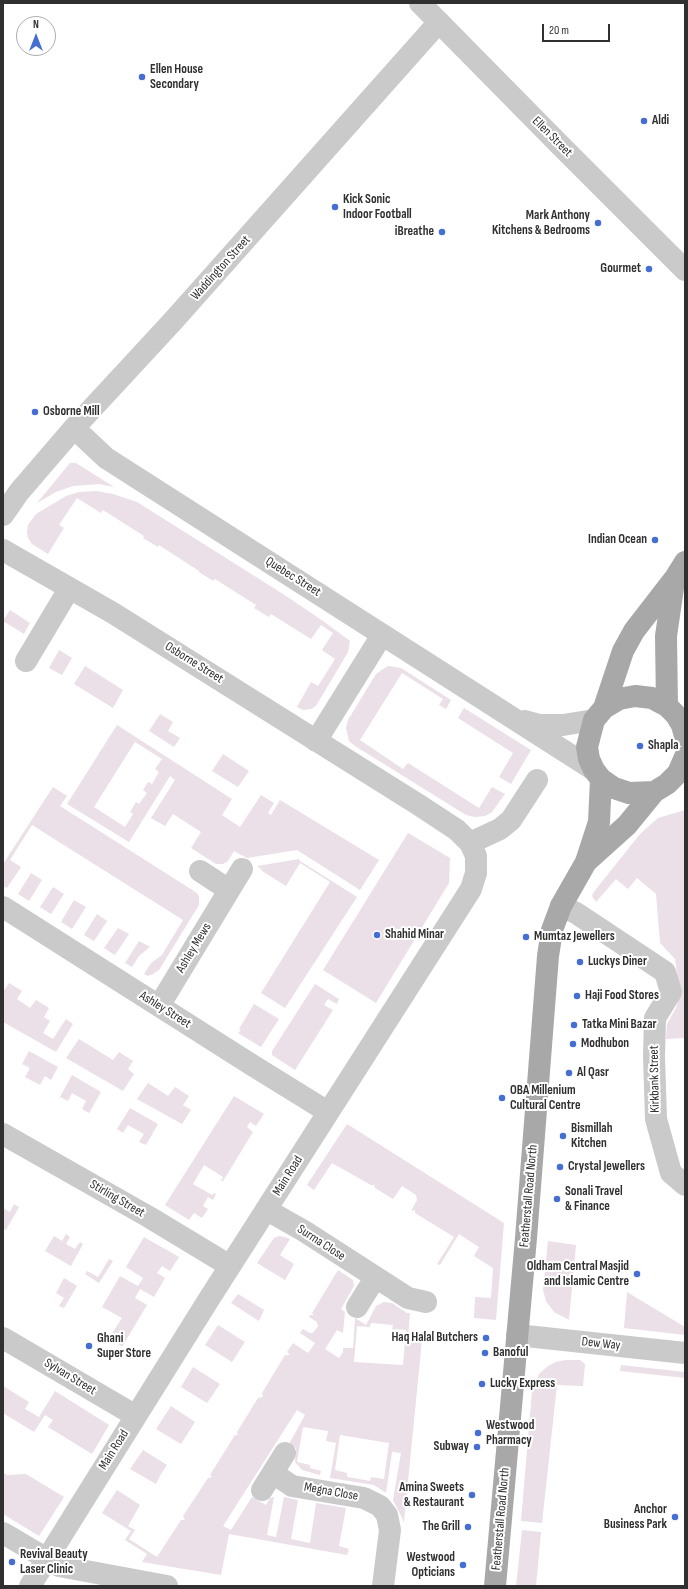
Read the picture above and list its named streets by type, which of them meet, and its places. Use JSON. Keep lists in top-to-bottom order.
{
  "streets": {
    "main road": ["Featherstall Road North"],
    "street": [
      "Ellen Street",
      "Waddington Street",
      "Quebec Street",
      "Osborne Street",
      "Ashley Mews",
      "Ashley Street",
      "Kirkbank Street",
      "Main Road",
      "Stirling Street",
      "Surma Close",
      "Dew Way",
      "Sylvan Street",
      "Megna Close"
    ]
  },
  "crossings": [
    ["Ellen Street", "Waddington Street"],
    ["Waddington Street", "Quebec Street"],
    ["Quebec Street", "Featherstall Road North"],
    ["Osborne Street", "Main Road"],
    ["Ashley Mews", "Ashley Street"],
    ["Ashley Street", "Main Road"],
    ["Kirkbank Street", "Featherstall Road North"],
    ["Main Road", "Stirling Street"],
    ["Main Road", "Surma Close"],
    ["Main Road", "Sylvan Street"],
    ["Featherstall Road North", "Dew Way"]
  ],
  "places": [
    "Ellen House Secondary",
    "Aldi",
    "Kick Sonic Indoor Football",
    "Mark Anthony Kitchens & Bedrooms",
    "iBreathe",
    "Gourmet",
    "Osborne Mill",
    "Indian Ocean",
    "Shapla",
    "Shahid Minar",
    "Mumtaz Jewellers",
    "Luckys Diner",
    "Haji Food Stores",
    "Tatka Mini Bazar",
    "Modhubon",
    "Al Qasr",
    "OBA Millenium Cultural Centre",
    "Bismillah Kitchen",
    "Crystal Jewellers",
    "Sonali Travel & Finance",
    "Oldham Central Masjid and Islamic Centre",
    "Haq Halal Butchers",
    "Ghani Super Store",
    "Banoful",
    "Lucky Express",
    "Westwood Pharmacy",
    "Subway",
    "Amina Sweets & Restaurant",
    "Anchor Business Park",
    "The Grill",
    "Revival Beauty Laser Clinic",
    "Westwood Opticians"
  ],
  "scale_bar": "20 m",
  "north": "top"
}
